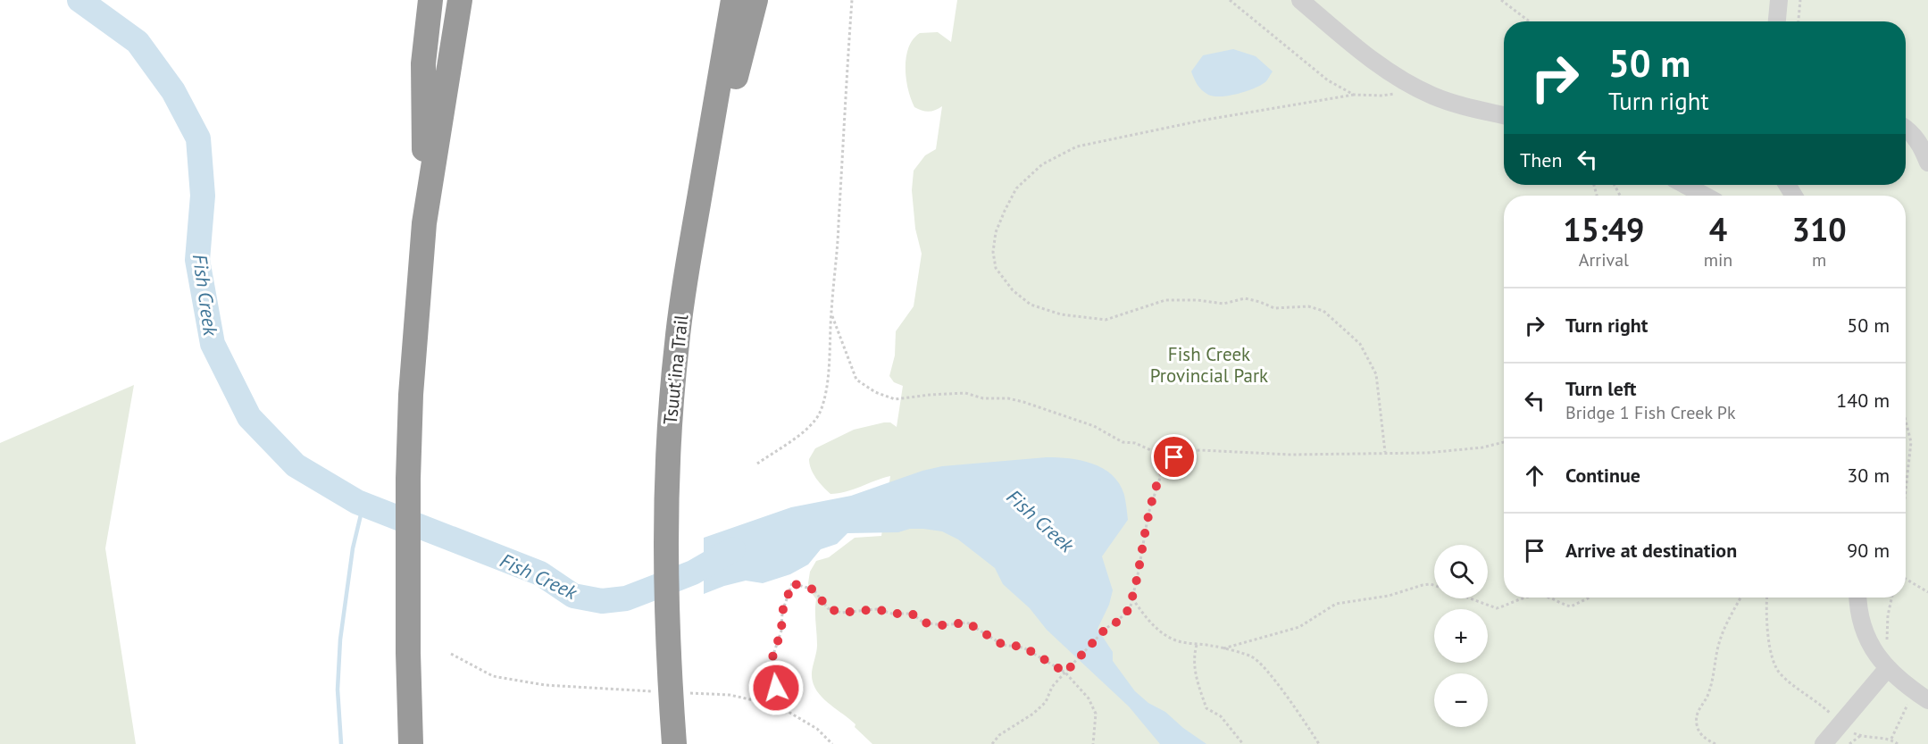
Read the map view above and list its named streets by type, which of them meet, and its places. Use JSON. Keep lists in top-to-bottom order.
{
  "streets": {
    "highway": ["Tsuut'ina Trail"]
  },
  "water": ["Fish Creek"],
  "parks": ["Fish Creek Provincial Park"],
  "page": {
    "turn": ["50 m", "Turn right"],
    "then": "Then",
    "eta": [
      "15:49",
      "Arrival",
      "4",
      "min",
      "310",
      "m"
    ],
    "list": [
      {
        "name": "Turn right",
        "value": "50 m"
      },
      {
        "name": "Turn left",
        "note": "Bridge 1 Fish Creek Pk",
        "value": "140 m"
      },
      {
        "name": "Continue",
        "value": "30 m"
      },
      {
        "name": "Arrive at destination",
        "value": "90 m"
      }
    ],
    "map_buttons": ["+", "−"]
  }
}
